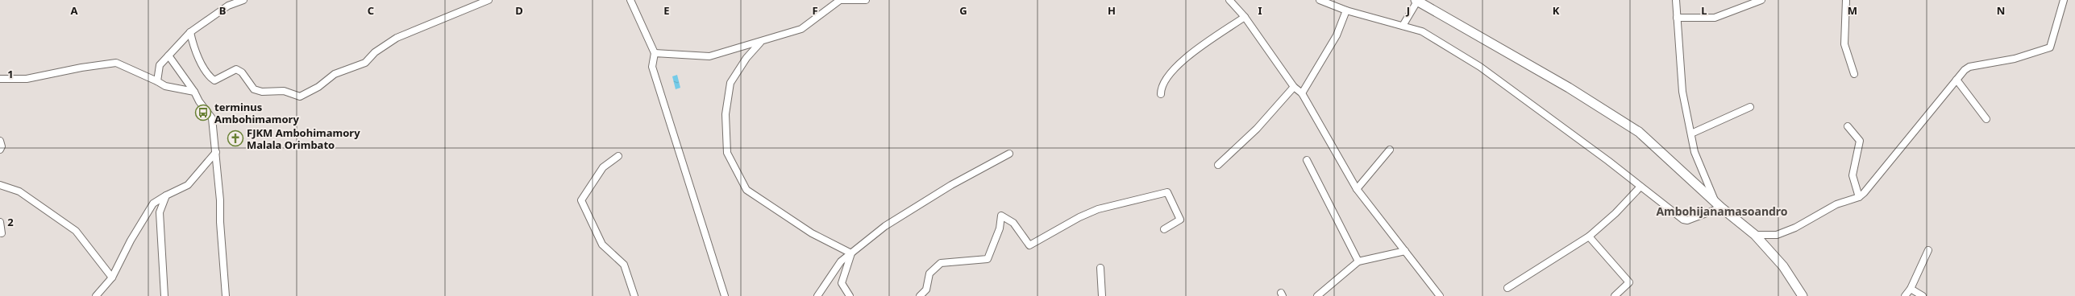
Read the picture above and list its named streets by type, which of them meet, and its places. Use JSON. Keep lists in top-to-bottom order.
{
  "districts": ["Ambohijanamasoandro"],
  "places": {
    "bus stop": ["terminus Ambohimamory"],
    "church": ["FJKM Ambohimamory Malala Orimbato"]
  },
  "grid": {
    "columns": [
      "A",
      "B",
      "C",
      "D",
      "E",
      "F",
      "G",
      "H",
      "I",
      "J",
      "K",
      "L",
      "M",
      "N"
    ],
    "rows": ["1", "2"]
  }
}
